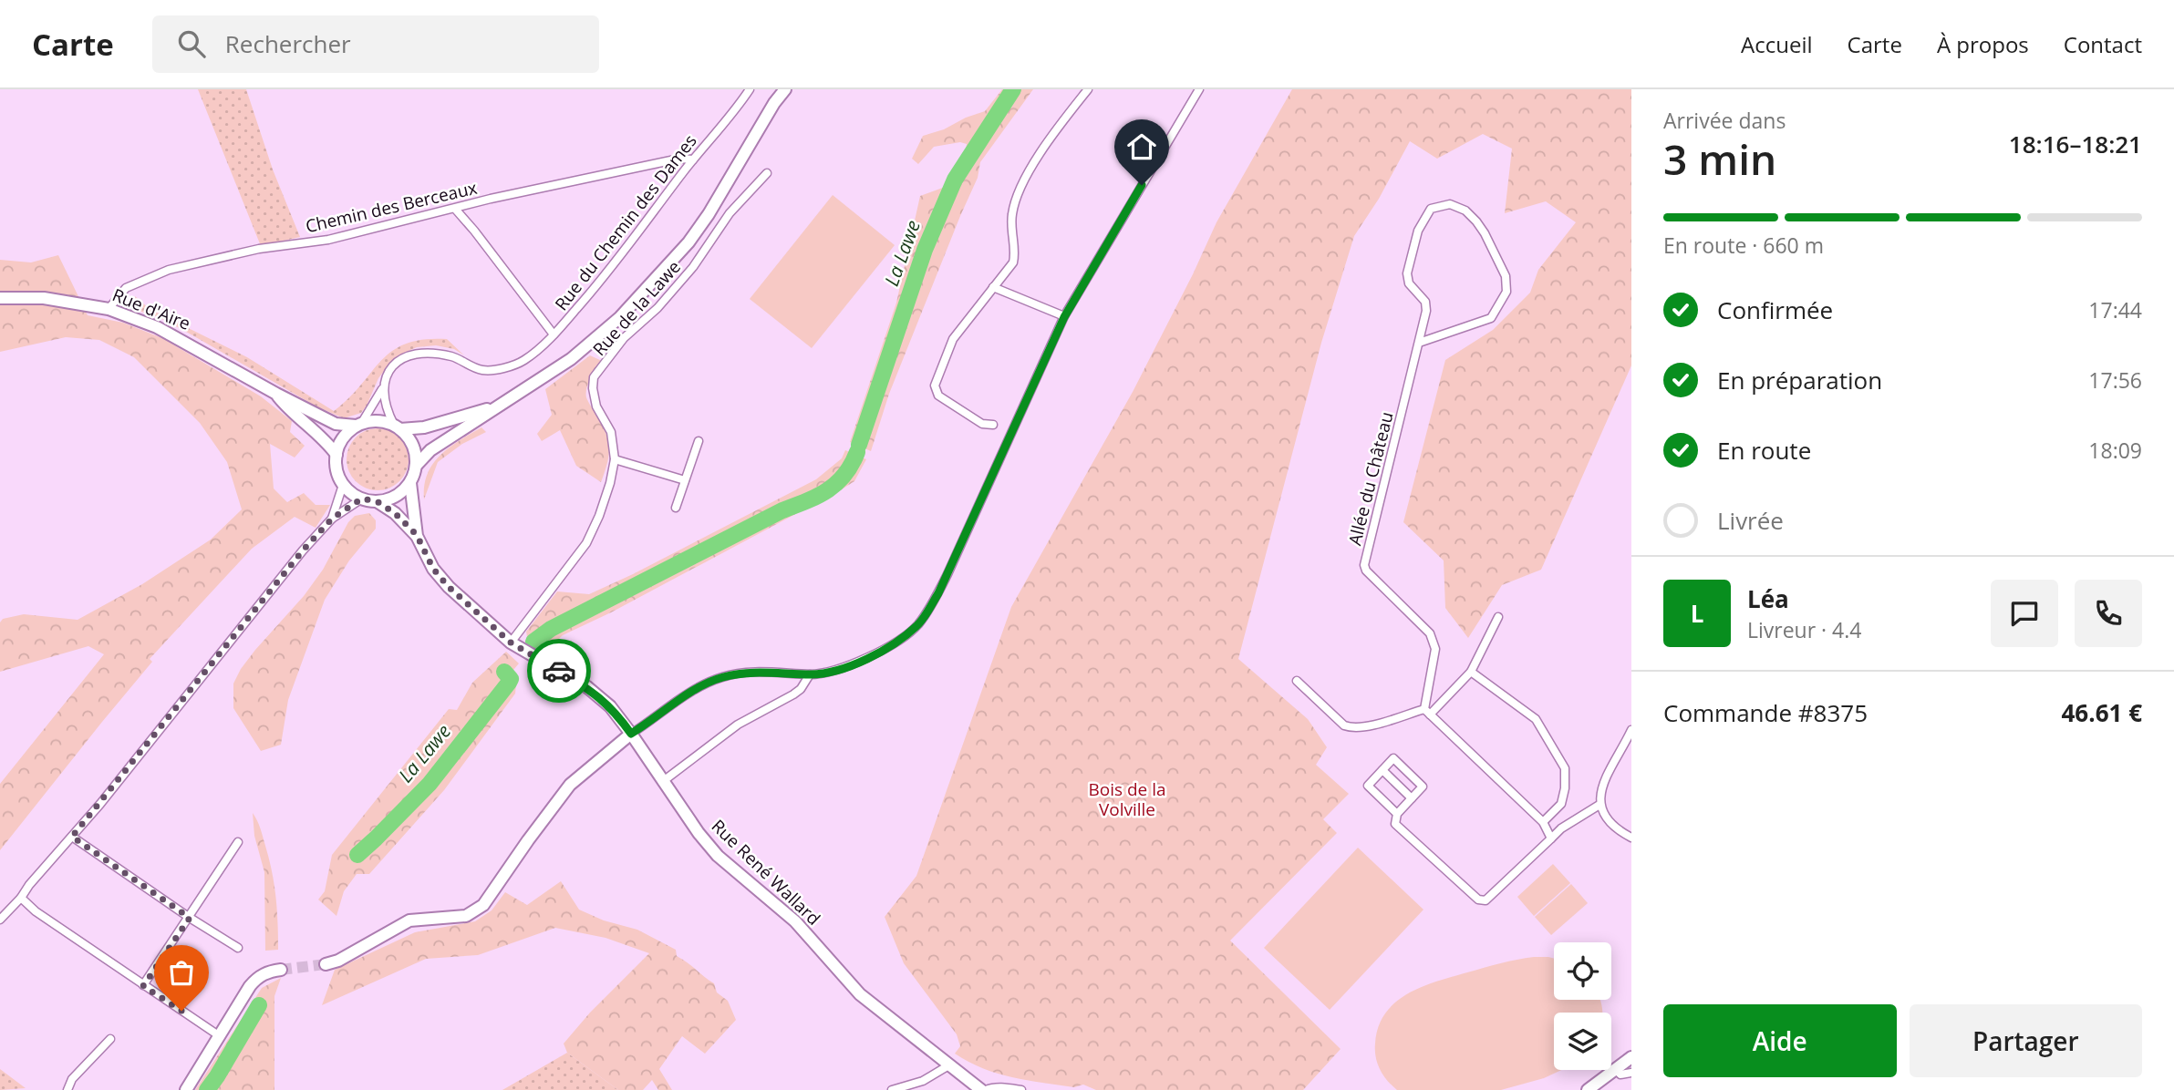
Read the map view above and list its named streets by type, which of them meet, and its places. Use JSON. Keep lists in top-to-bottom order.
{
  "streets": {
    "main road": ["Rue d'Aire", "Rue René Wallard"],
    "street": [
      "Chemin des Berceaux",
      "Rue du Chemin des Dames",
      "Rue de la Lawe",
      "Allée du Château"
    ]
  },
  "crossings": [
    ["Chemin des Berceaux", "Rue du Chemin des Dames"],
    ["Chemin des Berceaux", "Rue d'Aire"],
    ["Rue du Chemin des Dames", "Rue d'Aire"],
    ["Rue de la Lawe", "Rue René Wallard"]
  ],
  "water": ["La Lawe"],
  "parks": ["Bois de la Volville"],
  "page": {
    "header": "Carte",
    "search": "Rechercher",
    "nav": [
      "Accueil",
      "Carte",
      "À propos",
      "Contact"
    ],
    "heading": ["3 min", "Arrivée dans", "18:16–18:21"],
    "panel": [
      "Léa",
      "Livreur · 4.4",
      "Commande #8375",
      "46.61 €"
    ],
    "bar": "En route · 660 m",
    "list": [
      ["Confirmée", "17:44"],
      ["En préparation", "17:56"],
      ["En route", "18:09"],
      "Livrée"
    ],
    "round": "L",
    "buttons": ["Aide", "Partager"]
  }
}
